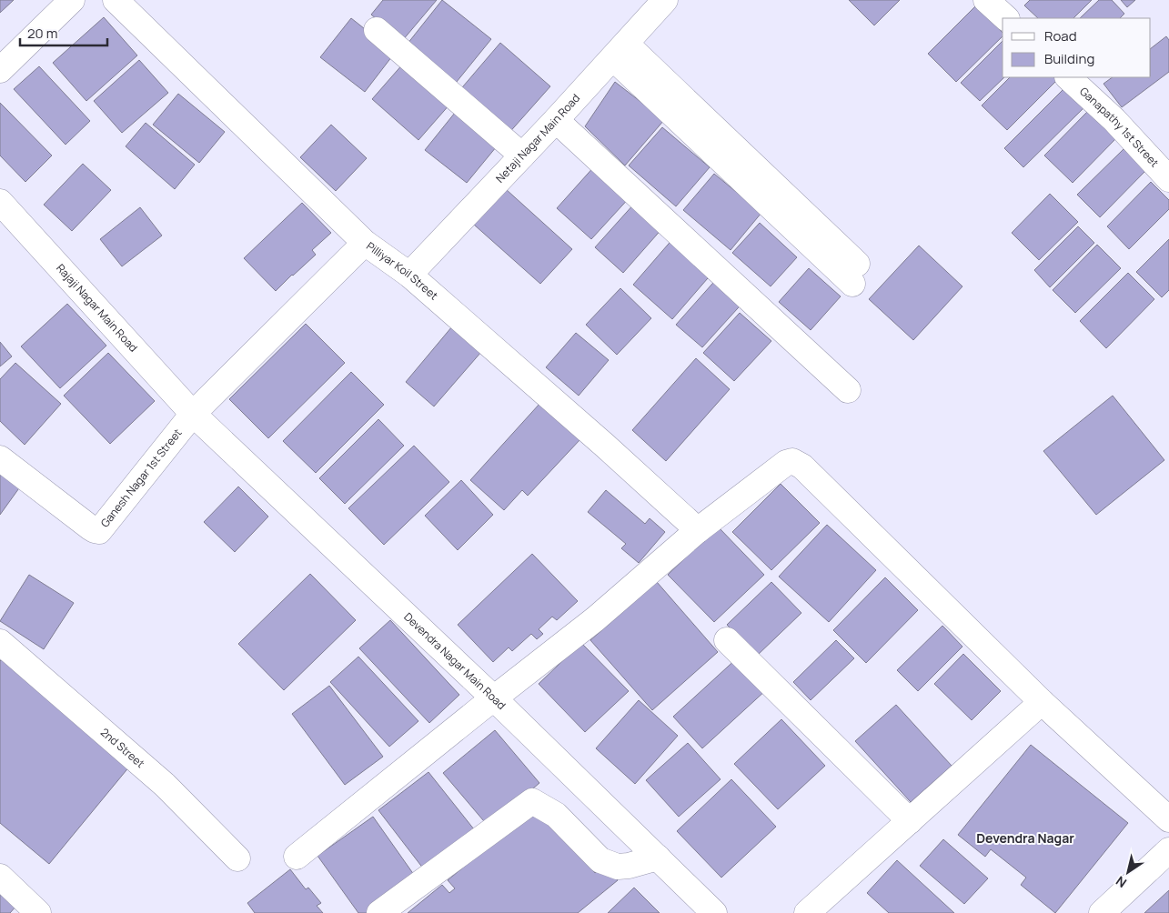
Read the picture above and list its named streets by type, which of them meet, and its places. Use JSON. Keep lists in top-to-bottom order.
{
  "streets": {
    "street": [
      "Ganapathy 1st Street",
      "Netaji Nagar Main Road",
      "Pilliyar Koil Street",
      "Rajaji Nagar Main Road",
      "Ganesh Nagar 1st Street",
      "Devendra Nagar Main Road",
      "2nd Street"
    ]
  },
  "crossings": [
    ["Netaji Nagar Main Road", "Pilliyar Koil Street"],
    ["Rajaji Nagar Main Road", "Ganesh Nagar 1st Street"],
    ["Rajaji Nagar Main Road", "Devendra Nagar Main Road"],
    ["Ganesh Nagar 1st Street", "Devendra Nagar Main Road"]
  ],
  "districts": ["Devendra Nagar"],
  "legend": ["Road", "Building"],
  "scale_bar": "20 m",
  "north": "bottom left"
}
